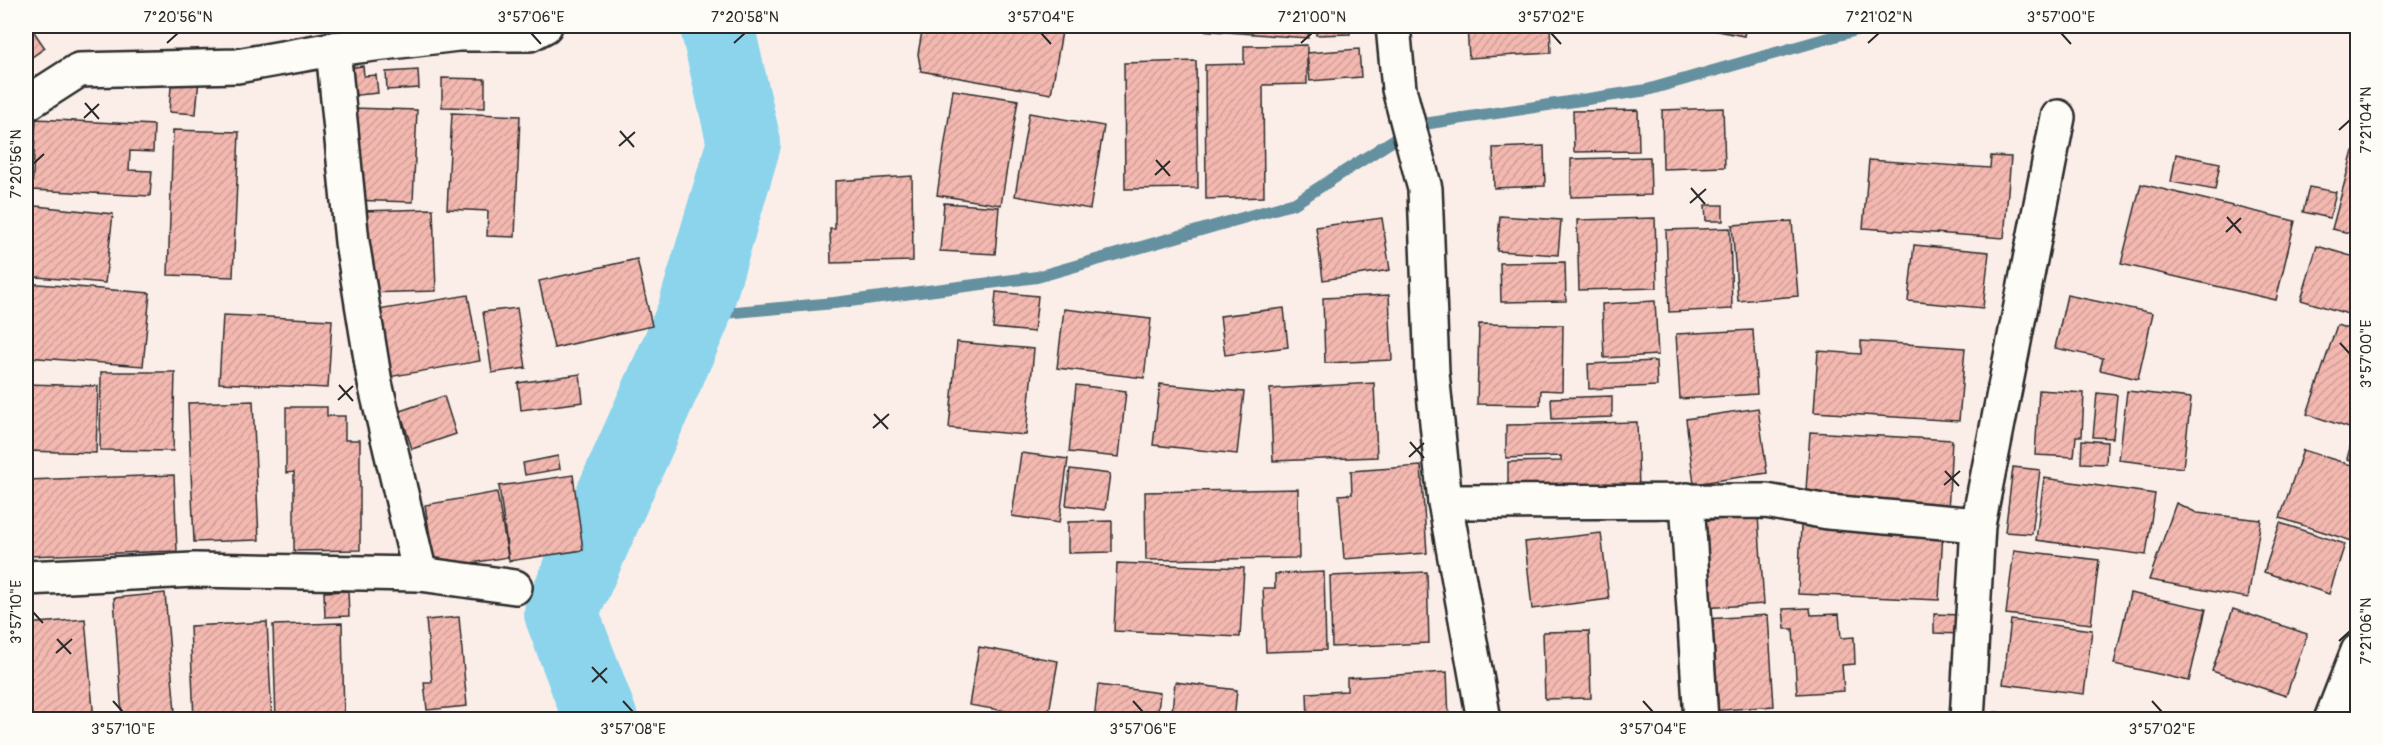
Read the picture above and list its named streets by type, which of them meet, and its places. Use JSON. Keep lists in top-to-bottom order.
{
  "coordinates": [
    "7°20'56\"N",
    "3°57'06\"E",
    "7°20'58\"N",
    "3°57'04\"E",
    "7°21'00\"N",
    "3°57'02\"E",
    "7°21'02\"N",
    "3°57'00\"E",
    "7°21'04\"N",
    "3°57'10\"E",
    "7°21'06\"N",
    "3°57'08\"E"
  ]
}
